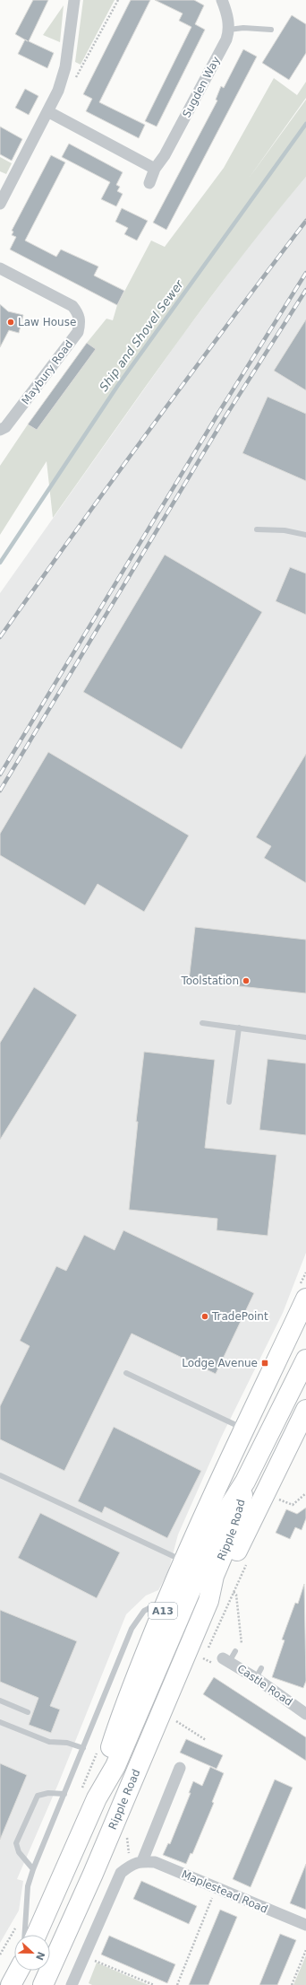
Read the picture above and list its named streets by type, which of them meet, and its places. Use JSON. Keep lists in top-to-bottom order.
{
  "streets": {
    "highway": ["Ripple Road", "A13"],
    "street": [
      "Sugden Way",
      "Maybury Road",
      "Castle Road",
      "Maplestead Road"
    ]
  },
  "crossings": [
    ["Ripple Road", "A13"]
  ],
  "water": ["Ship and Shovel Sewer"],
  "places": {
    "other": ["Law House", "Toolstation", "TradePoint"],
    "transit": ["Lodge Avenue"]
  },
  "north": "right"
}
